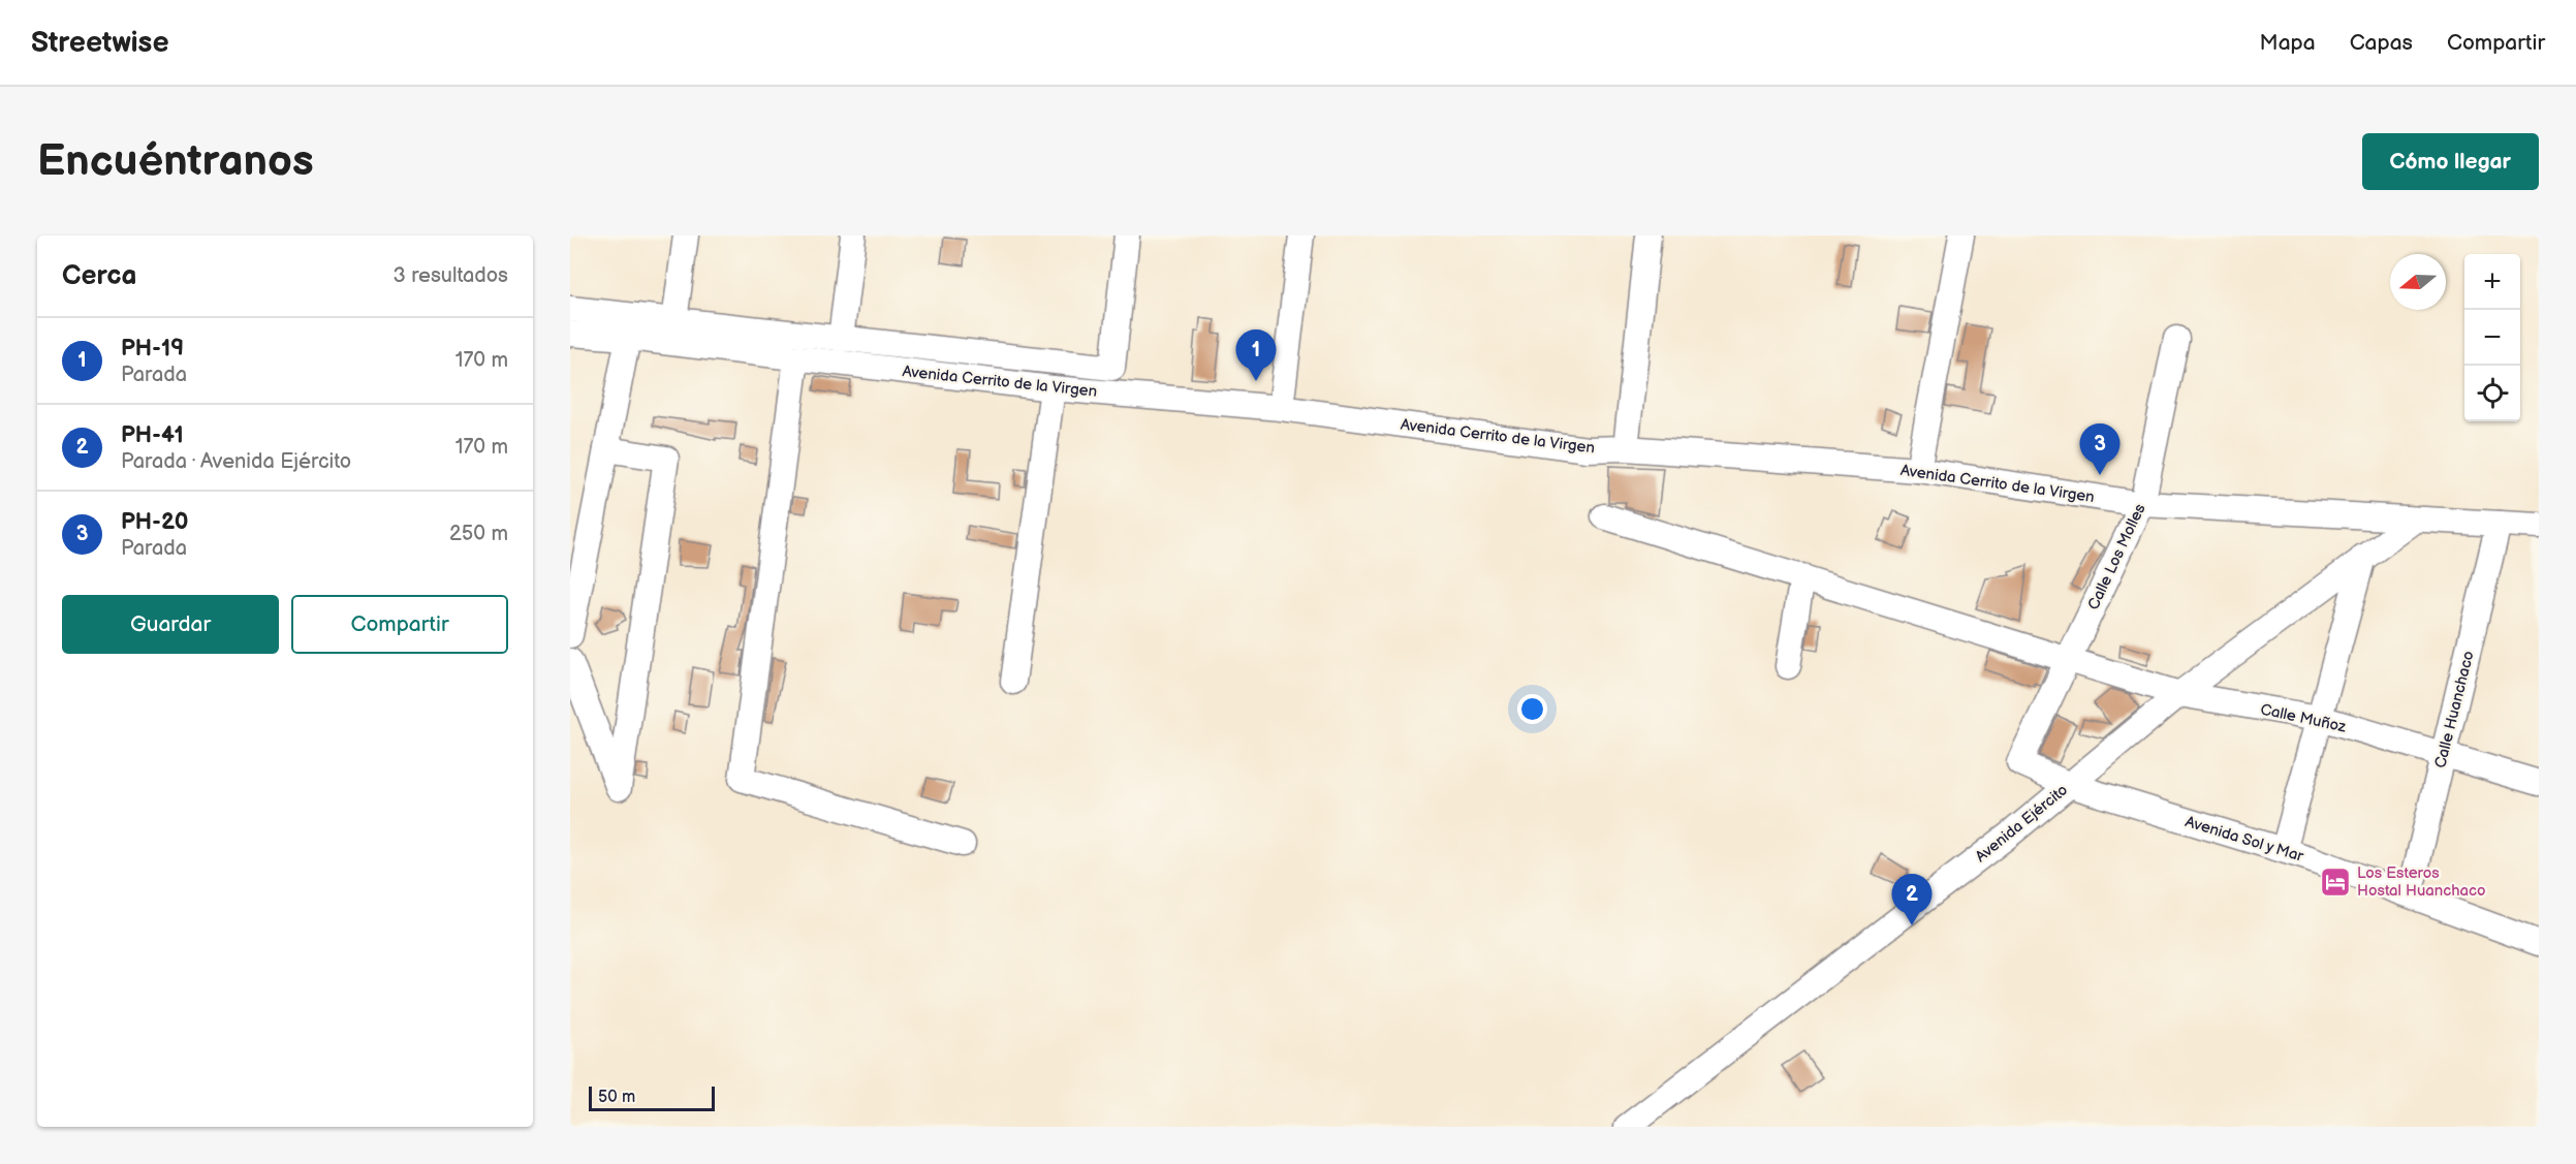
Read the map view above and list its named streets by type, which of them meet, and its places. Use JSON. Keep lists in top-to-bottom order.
{
  "streets": {
    "street": [
      "Avenida Cerrito de la Virgen",
      "Calle Los Molles",
      "Calle Huanchaco",
      "Calle Muñoz",
      "Avenida Ejército",
      "Avenida Sol y Mar"
    ]
  },
  "crossings": [
    ["Avenida Cerrito de la Virgen", "Calle Los Molles"],
    ["Avenida Cerrito de la Virgen", "Calle Huanchaco"],
    ["Avenida Cerrito de la Virgen", "Avenida Ejército"],
    ["Calle Los Molles", "Calle Muñoz"],
    ["Calle Los Molles", "Avenida Sol y Mar"],
    ["Calle Huanchaco", "Calle Muñoz"],
    ["Calle Huanchaco", "Avenida Sol y Mar"],
    ["Calle Muñoz", "Avenida Ejército"],
    ["Avenida Ejército", "Avenida Sol y Mar"]
  ],
  "places": {
    "hotel": ["Los Esteros Hostal Huanchaco"]
  },
  "scale_bar": "50 m",
  "north": "left",
  "page": {
    "header": "Streetwise",
    "nav": ["Mapa", "Capas", "Compartir"],
    "buttons": [
      "Cómo llegar",
      ["Guardar", "Compartir"]
    ],
    "title": "Encuéntranos",
    "heading": ["Cerca", "3 resultados"],
    "map_buttons": ["+", "−"],
    "list": [
      {
        "mark": "1",
        "name": "PH-19",
        "note": "Parada",
        "value": "170 m"
      },
      {
        "mark": "2",
        "name": "PH-41",
        "note": "Parada · Avenida Ejército",
        "value": "170 m"
      },
      {
        "mark": "3",
        "name": "PH-20",
        "note": "Parada",
        "value": "250 m"
      }
    ],
    "pins": ["1", "3", "2"],
    "scale": "50 m"
  }
}
